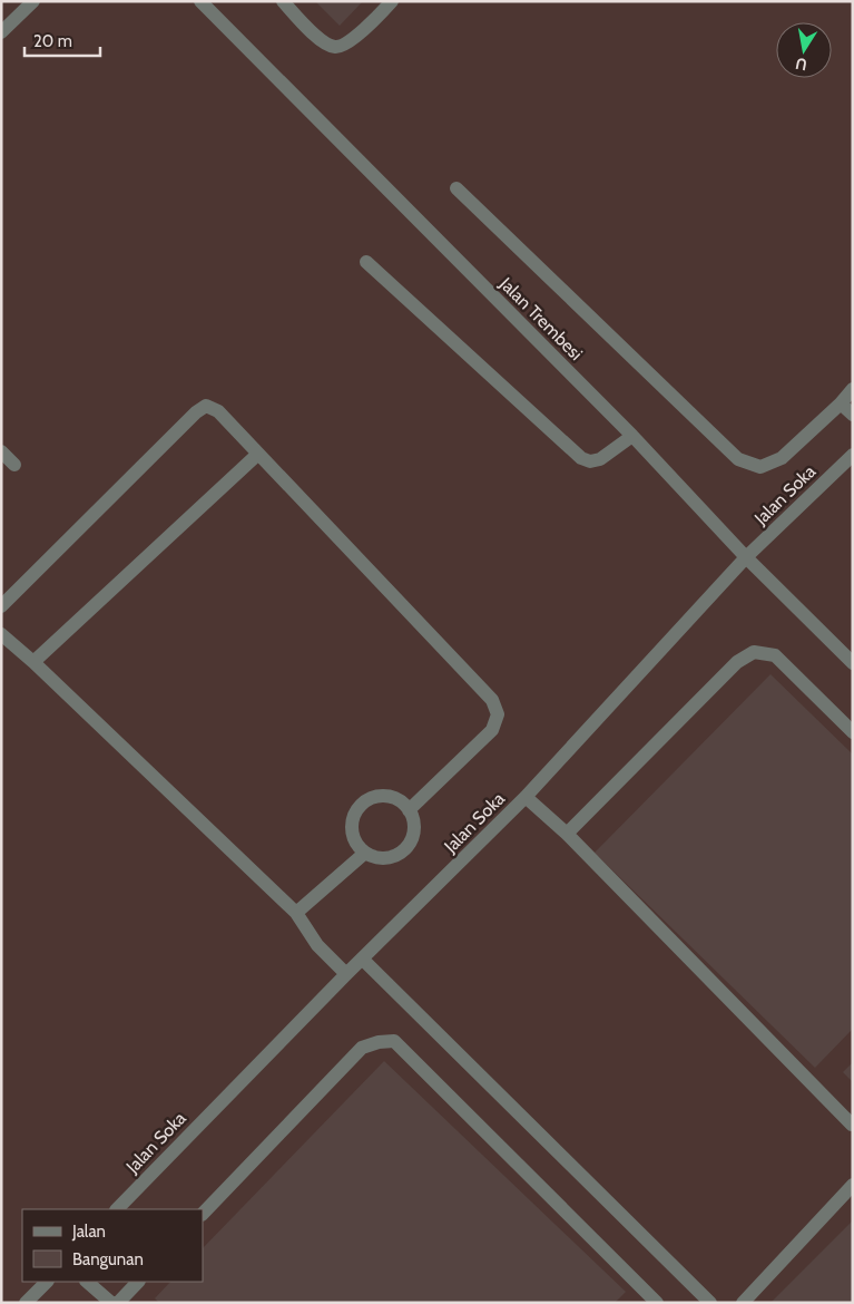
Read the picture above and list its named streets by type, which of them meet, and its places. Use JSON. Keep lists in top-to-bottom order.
{
  "streets": {
    "street": ["Jalan Trembesi", "Jalan Soka"]
  },
  "crossings": [
    ["Jalan Trembesi", "Jalan Soka"]
  ],
  "legend": ["Jalan", "Bangunan"],
  "scale_bar": "20 m",
  "north": "bottom"
}
